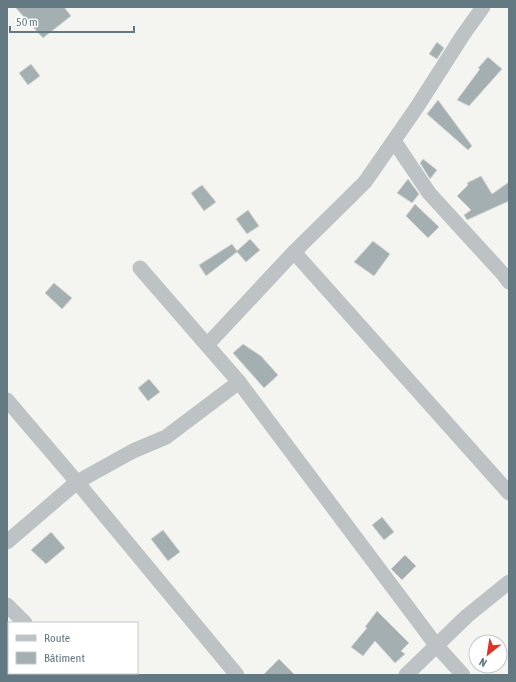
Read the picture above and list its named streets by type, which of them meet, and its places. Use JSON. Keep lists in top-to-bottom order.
{
  "legend": ["Route", "Bâtiment"],
  "scale_bar": "50 m",
  "north": "bottom left"
}
